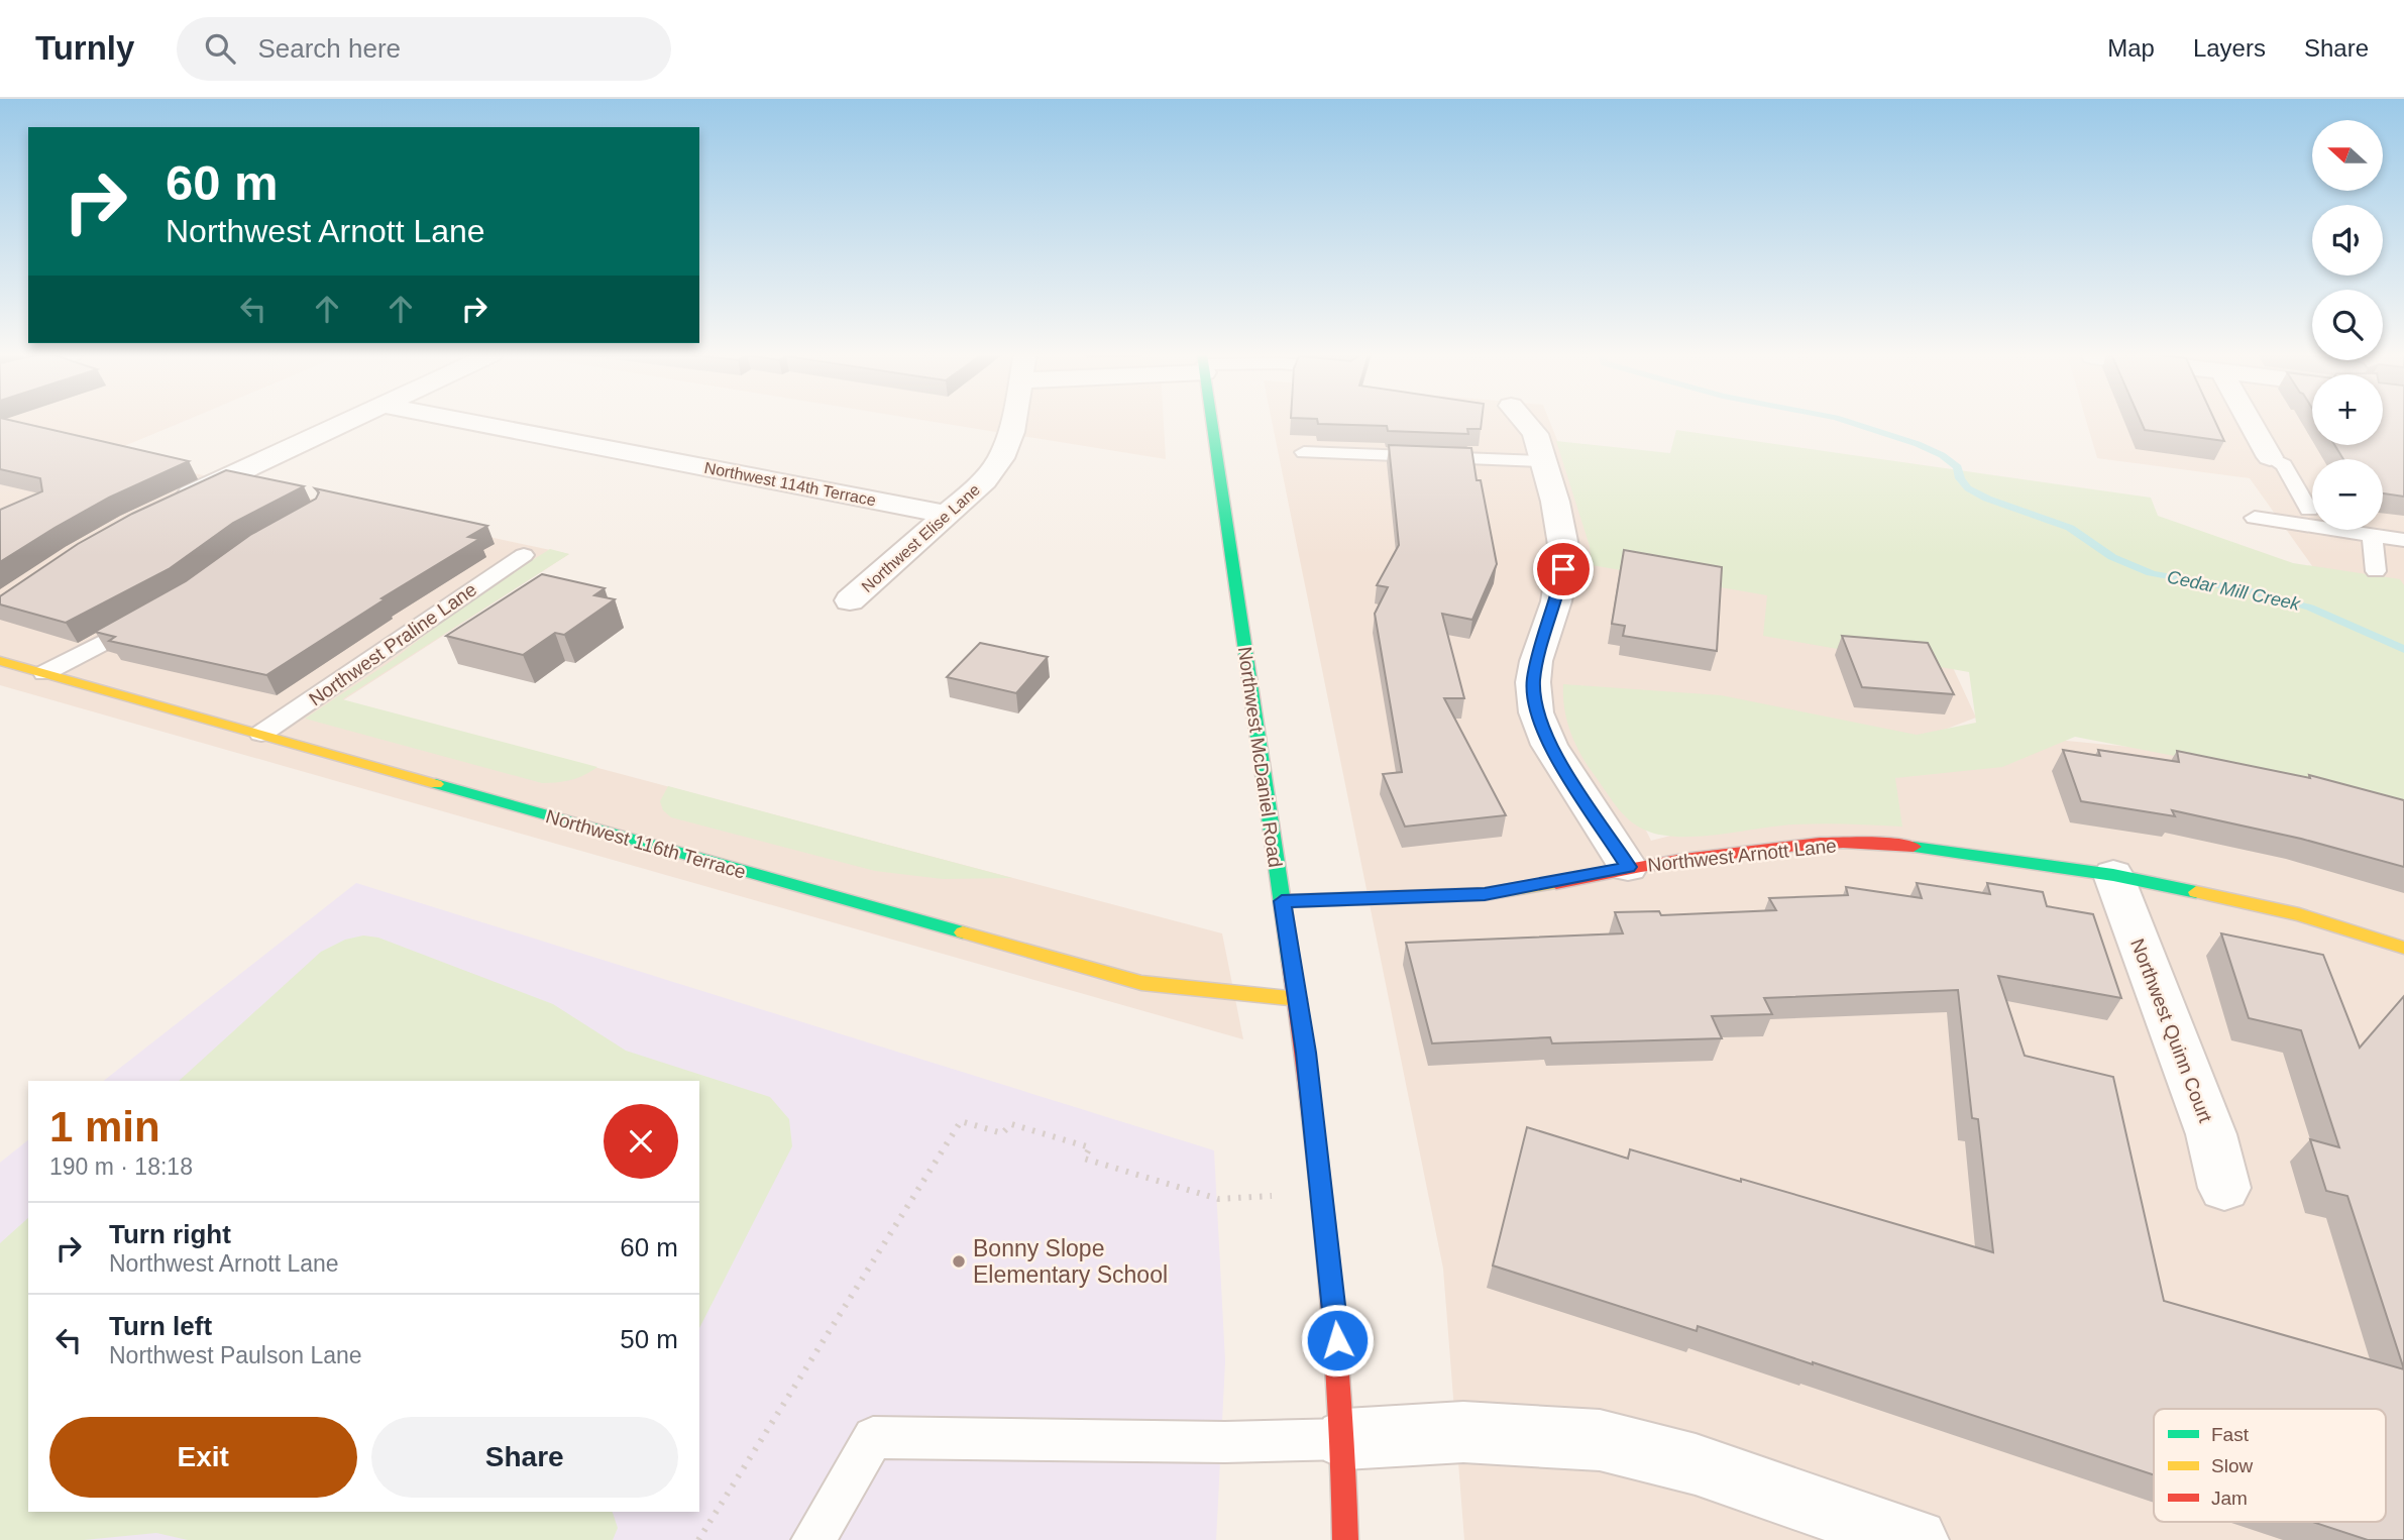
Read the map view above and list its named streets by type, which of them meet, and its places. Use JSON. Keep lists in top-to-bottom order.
{
  "streets": {
    "street": [
      "Northwest 114th Terrace",
      "Northwest Elise Lane",
      "Northwest McDaniel Road",
      "Northwest 116th Terrace",
      "Northwest Arnott Lane",
      "Northwest Quinn Court"
    ],
    "lane": ["Northwest Praline Lane"]
  },
  "crossings": [
    ["Northwest 114th Terrace", "Northwest Elise Lane"],
    ["Northwest Praline Lane", "Northwest 116th Terrace"],
    ["Northwest McDaniel Road", "Northwest 116th Terrace"],
    ["Northwest McDaniel Road", "Northwest Arnott Lane"],
    ["Northwest Arnott Lane", "Northwest Quinn Court"]
  ],
  "water": ["Cedar Mill Creek"],
  "places": ["Bonny Slope Elementary School"],
  "legend": ["Fast", "Slow", "Jam"],
  "north": "left",
  "page": {
    "header": "Turnly",
    "search": "Search here",
    "nav": ["Map", "Layers", "Share"],
    "map_buttons": ["+", "−"],
    "turn": ["60 m", "Northwest Arnott Lane"],
    "heading": ["1 min", "190 m · 18:18"],
    "list": [
      {
        "name": "Turn right",
        "note": "Northwest Arnott Lane",
        "value": "60 m"
      },
      {
        "name": "Turn left",
        "note": "Northwest Paulson Lane",
        "value": "50 m"
      }
    ],
    "buttons": ["Exit", "Share"]
  }
}
